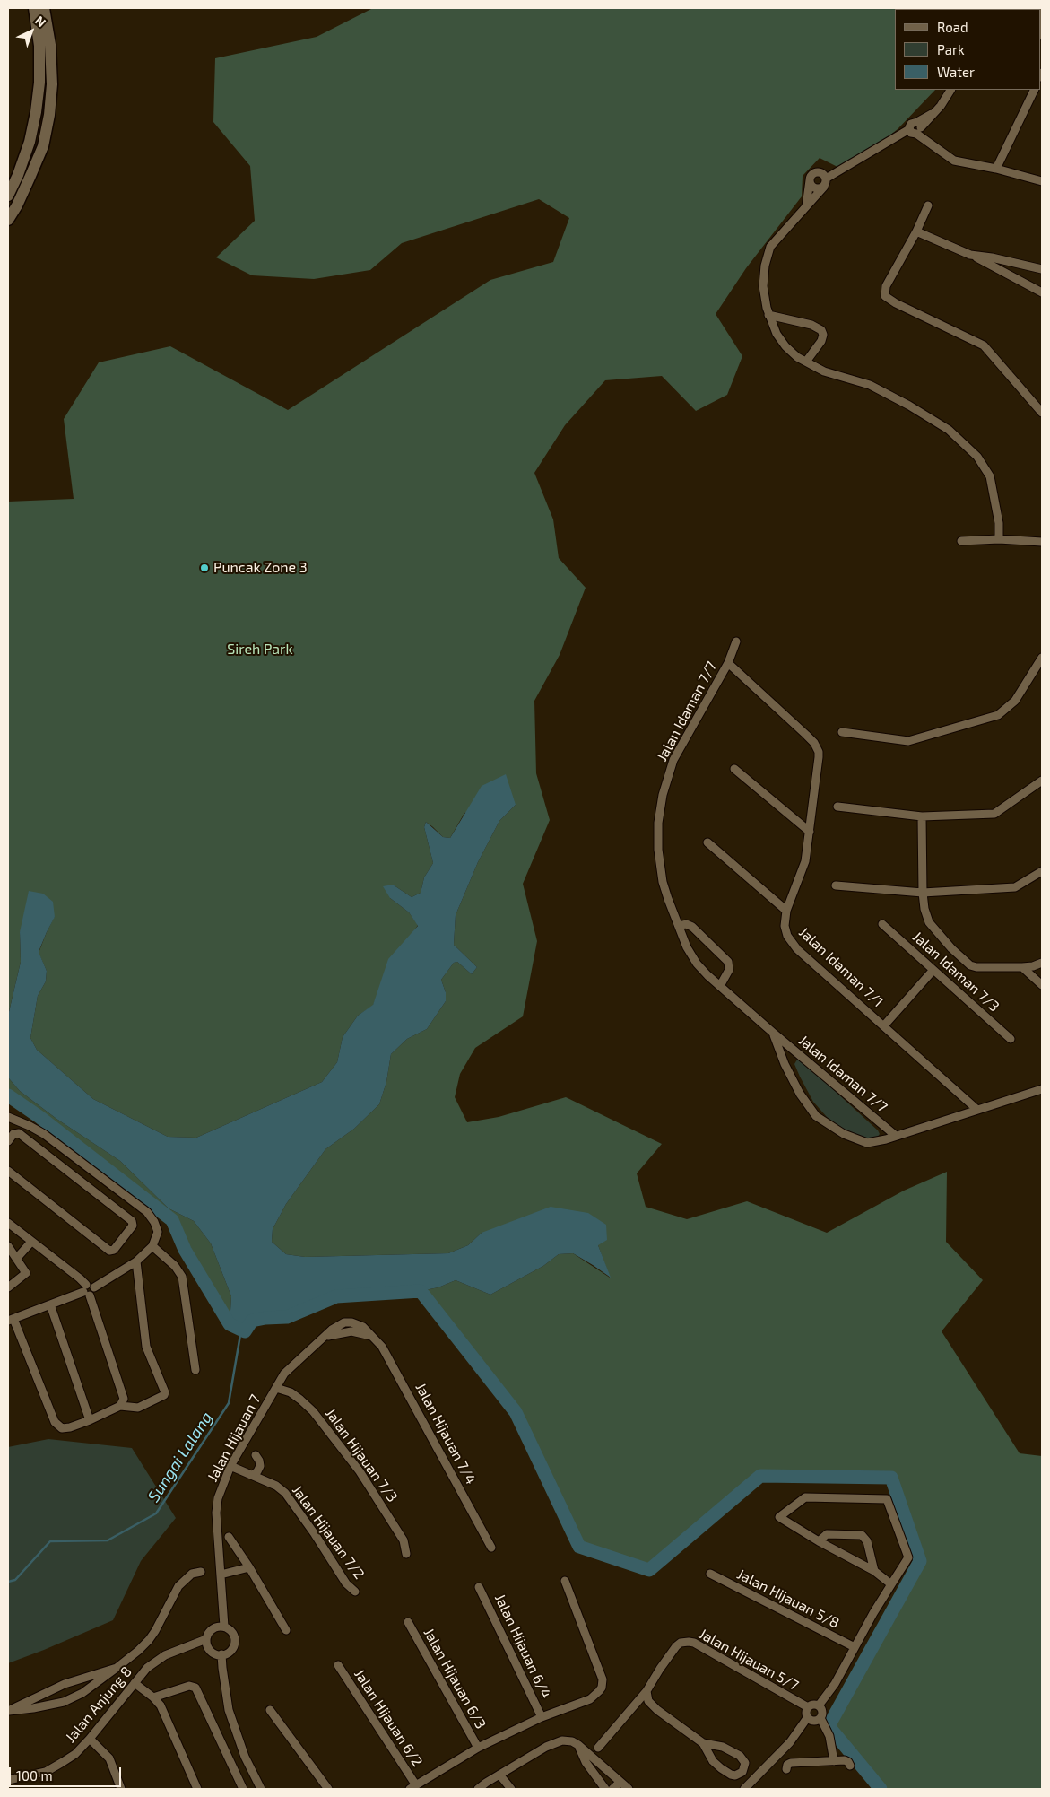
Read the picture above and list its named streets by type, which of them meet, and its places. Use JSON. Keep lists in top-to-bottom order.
{
  "streets": {
    "street": [
      "Jalan Idaman 7/7",
      "Jalan Idaman 7/1",
      "Jalan Idaman 7/3",
      "Jalan Hijauan 7/4",
      "Jalan Hijauan 7",
      "Jalan Hijauan 7/3",
      "Jalan Hijauan 7/2",
      "Jalan Hijauan 5/8",
      "Jalan Hijauan 6/4",
      "Jalan Hijauan 5/7",
      "Jalan Hijauan 6/3",
      "Jalan Anjung 8",
      "Jalan Hijauan 6/2"
    ]
  },
  "crossings": [
    ["Jalan Idaman 7/7", "Jalan Idaman 7/1"],
    ["Jalan Hijauan 7/4", "Jalan Hijauan 7"],
    ["Jalan Hijauan 7", "Jalan Hijauan 7/3"],
    ["Jalan Hijauan 7", "Jalan Hijauan 7/2"],
    ["Jalan Hijauan 7", "Jalan Anjung 8"]
  ],
  "water": ["Sungai Lalang"],
  "parks": ["Sireh Park"],
  "places": ["Puncak Zone 3"],
  "legend": ["Road", "Park", "Water"],
  "scale_bar": "100 m",
  "north": "top right"
}
